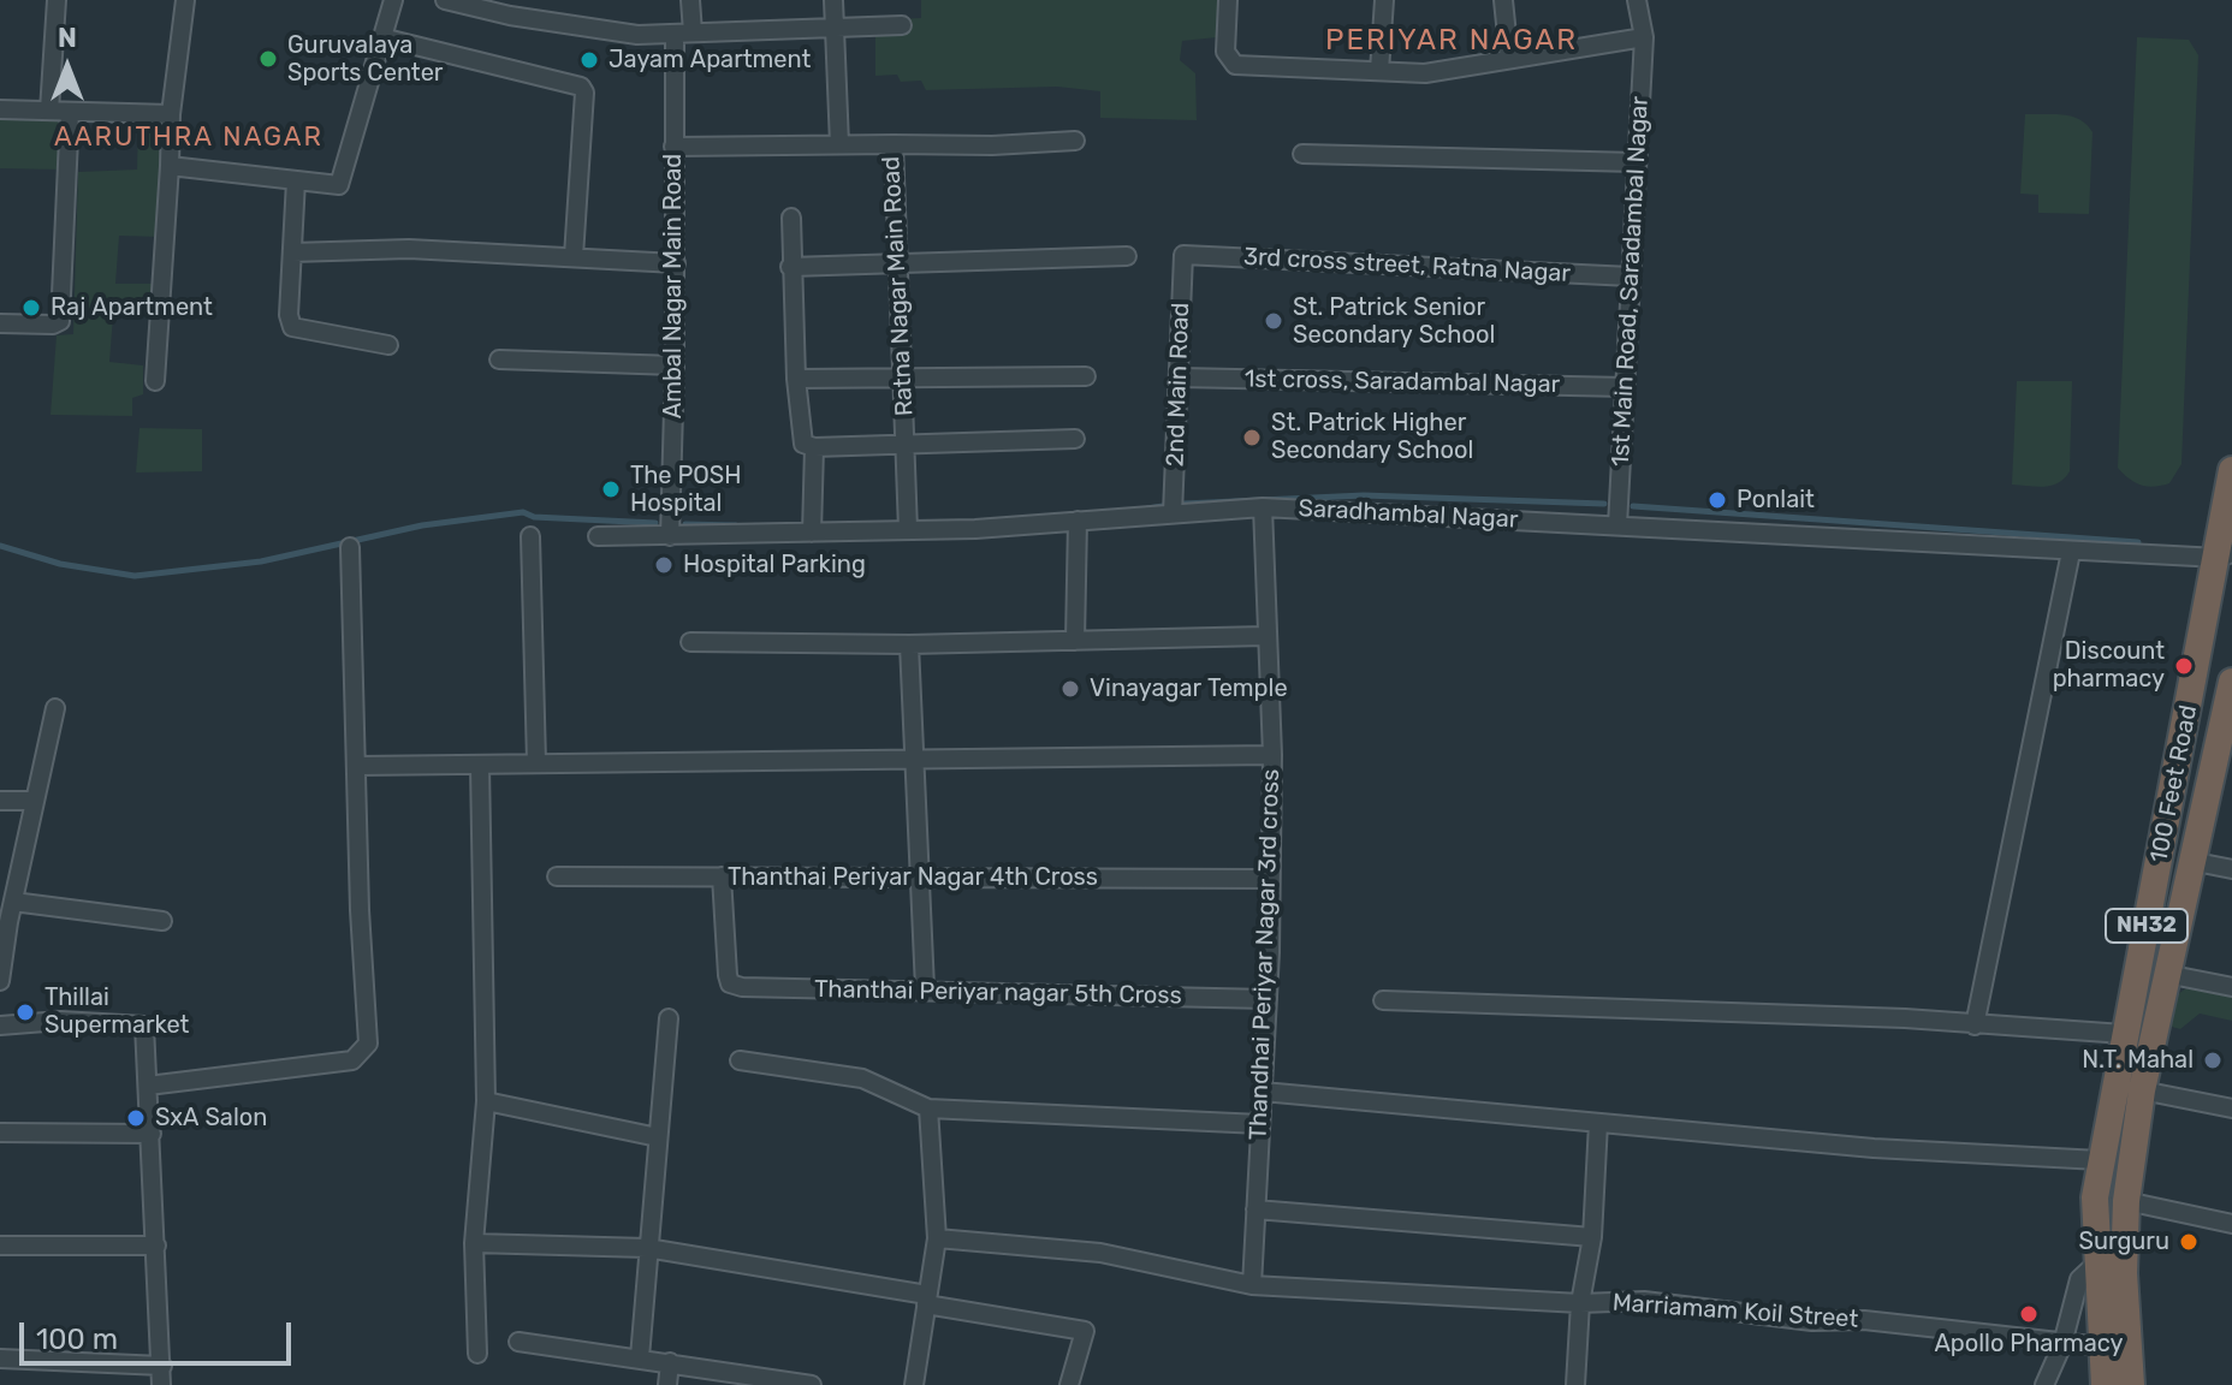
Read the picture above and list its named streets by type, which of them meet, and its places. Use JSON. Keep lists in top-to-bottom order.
{
  "streets": {
    "highway": ["100 Feet Road", "NH32"],
    "street": [
      "3rd cross street, Ratna Nagar",
      "1st Main Road, Saradambal Nagar",
      "Ambal Nagar Main Road",
      "Ratna Nagar Main Road",
      "1st cross, Saradambal Nagar",
      "2nd Main Road",
      "Saradhambal Nagar",
      "Thanthai Periyar Nagar 4th Cross",
      "Thandhai Periyar Nagar 3rd cross",
      "Thanthai Periyar nagar 5th Cross",
      "Marriamam Koil Street"
    ]
  },
  "crossings": [
    ["3rd cross street, Ratna Nagar", "1st Main Road, Saradambal Nagar"],
    ["3rd cross street, Ratna Nagar", "2nd Main Road"],
    ["1st Main Road, Saradambal Nagar", "1st cross, Saradambal Nagar"],
    ["1st Main Road, Saradambal Nagar", "Saradhambal Nagar"],
    ["Ambal Nagar Main Road", "Ratna Nagar Main Road"],
    ["Ambal Nagar Main Road", "Saradhambal Nagar"],
    ["Ratna Nagar Main Road", "Saradhambal Nagar"],
    ["1st cross, Saradambal Nagar", "2nd Main Road"],
    ["2nd Main Road", "Saradhambal Nagar"],
    ["Saradhambal Nagar", "100 Feet Road"],
    ["Saradhambal Nagar", "Thandhai Periyar Nagar 3rd cross"],
    ["100 Feet Road", "Marriamam Koil Street"],
    ["Thanthai Periyar Nagar 4th Cross", "Thandhai Periyar Nagar 3rd cross"],
    ["Thanthai Periyar Nagar 4th Cross", "Thanthai Periyar nagar 5th Cross"],
    ["Thandhai Periyar Nagar 3rd cross", "Thanthai Periyar nagar 5th Cross"],
    ["Thandhai Periyar Nagar 3rd cross", "Marriamam Koil Street"]
  ],
  "districts": ["PERIYAR NAGAR", "AARUTHRA NAGAR"],
  "places": [
    "Guruvalaya Sports Center",
    "Jayam Apartment",
    "Raj Apartment",
    "St. Patrick Senior Secondary School",
    "St. Patrick Higher Secondary School",
    "The POSH Hospital",
    "Ponlait",
    "Hospital Parking",
    "Discount pharmacy",
    "Vinayagar Temple",
    "Thillai Supermarket",
    "N.T. Mahal",
    "SxA Salon",
    "Surguru",
    "Apollo Pharmacy"
  ],
  "scale_bar": "100 m",
  "north": "top"
}
